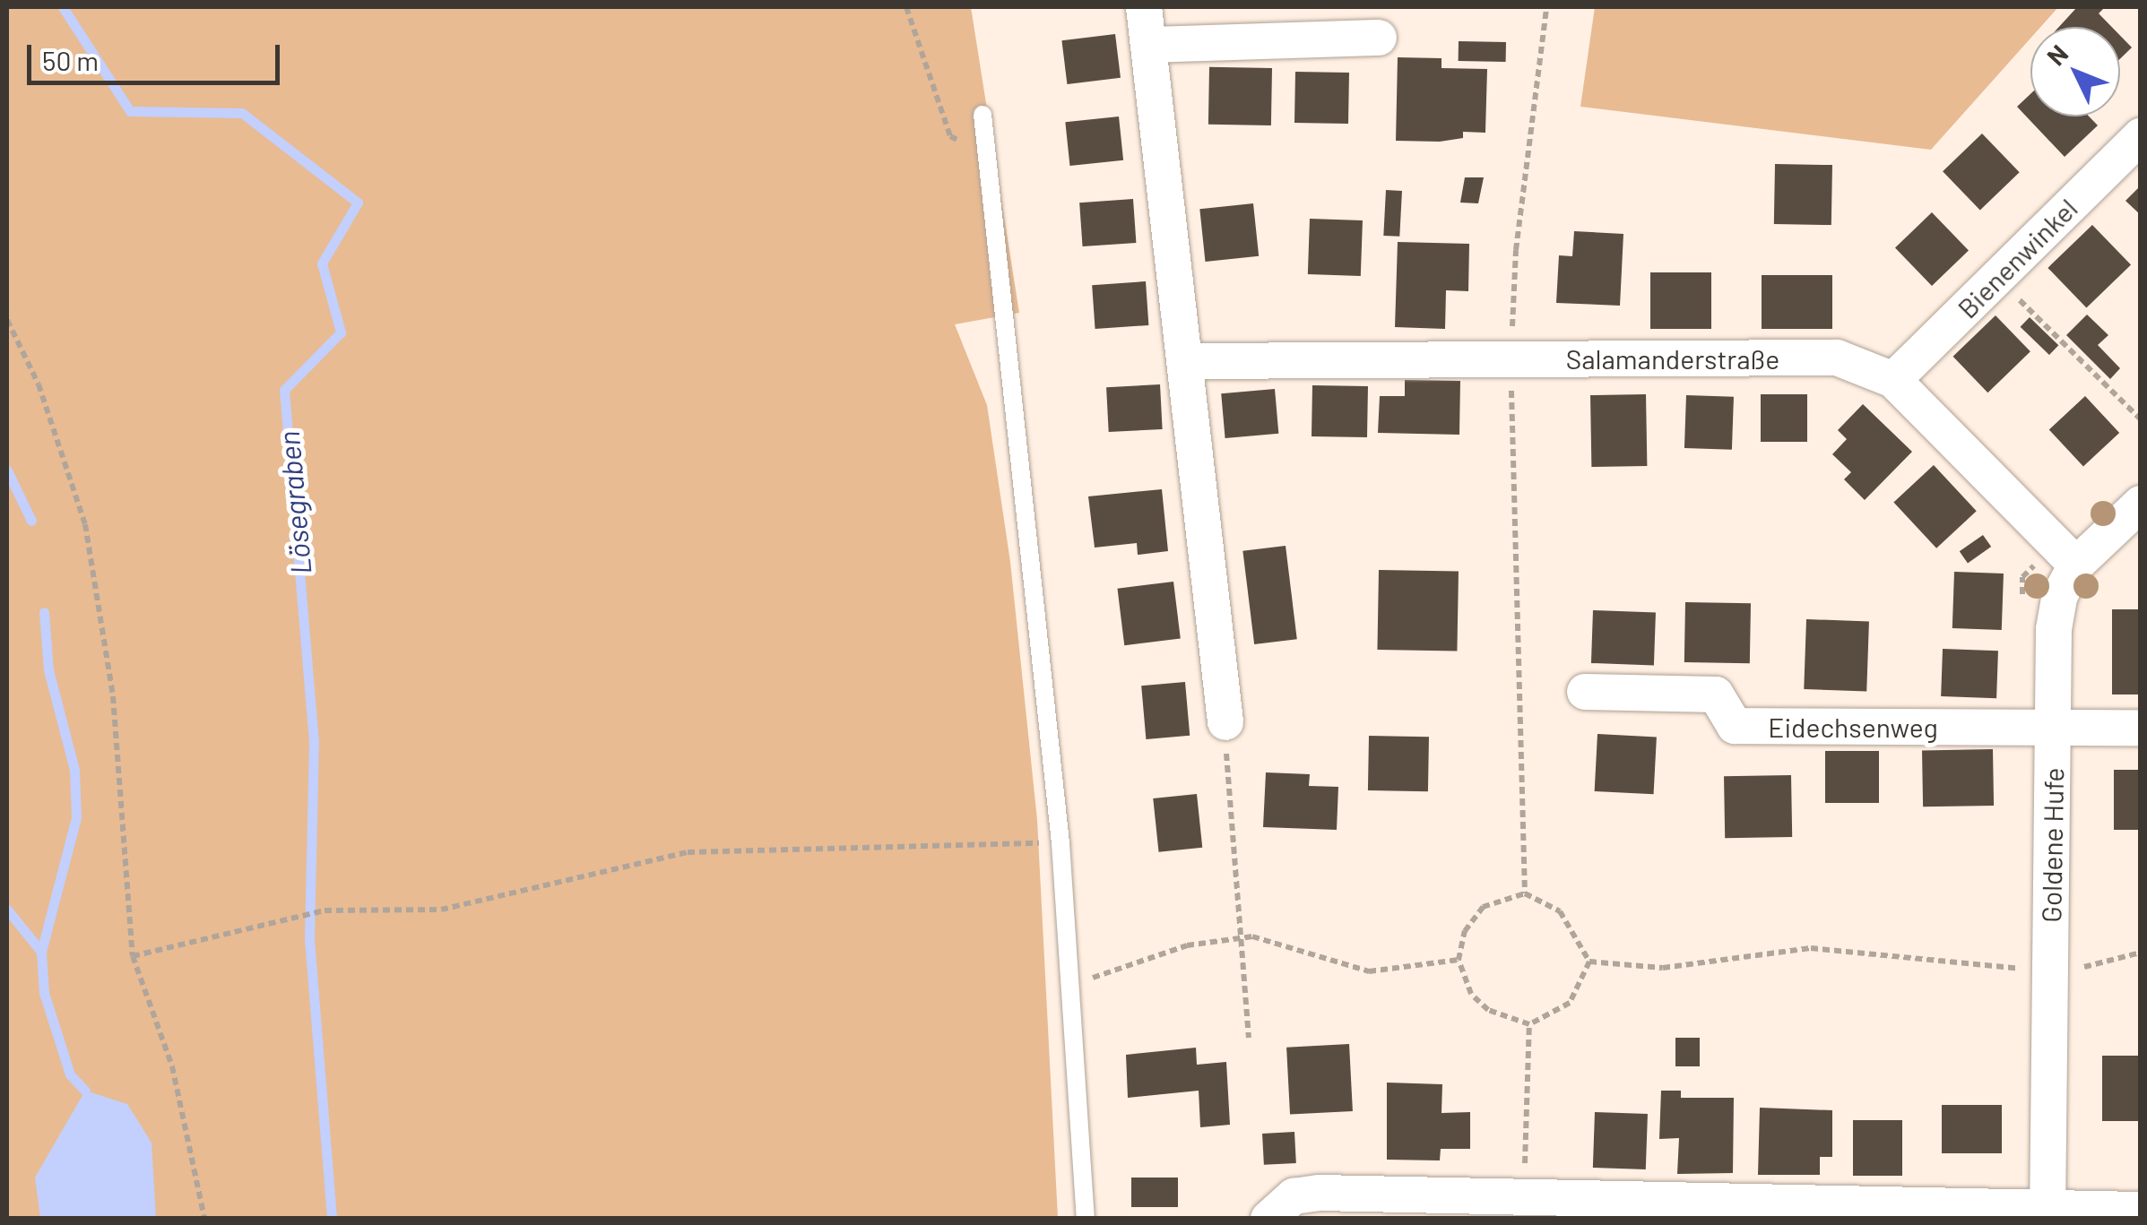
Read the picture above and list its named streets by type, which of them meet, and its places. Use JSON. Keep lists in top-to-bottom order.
{
  "streets": {
    "street": [
      "Bienenwinkel",
      "Salamanderstraße",
      "Eidechsenweg",
      "Goldene Hufe"
    ]
  },
  "crossings": [
    ["Bienenwinkel", "Salamanderstraße"],
    ["Salamanderstraße", "Goldene Hufe"],
    ["Eidechsenweg", "Goldene Hufe"]
  ],
  "water": ["Lösegraben"],
  "scale_bar": "50 m",
  "north": "top left"
}
